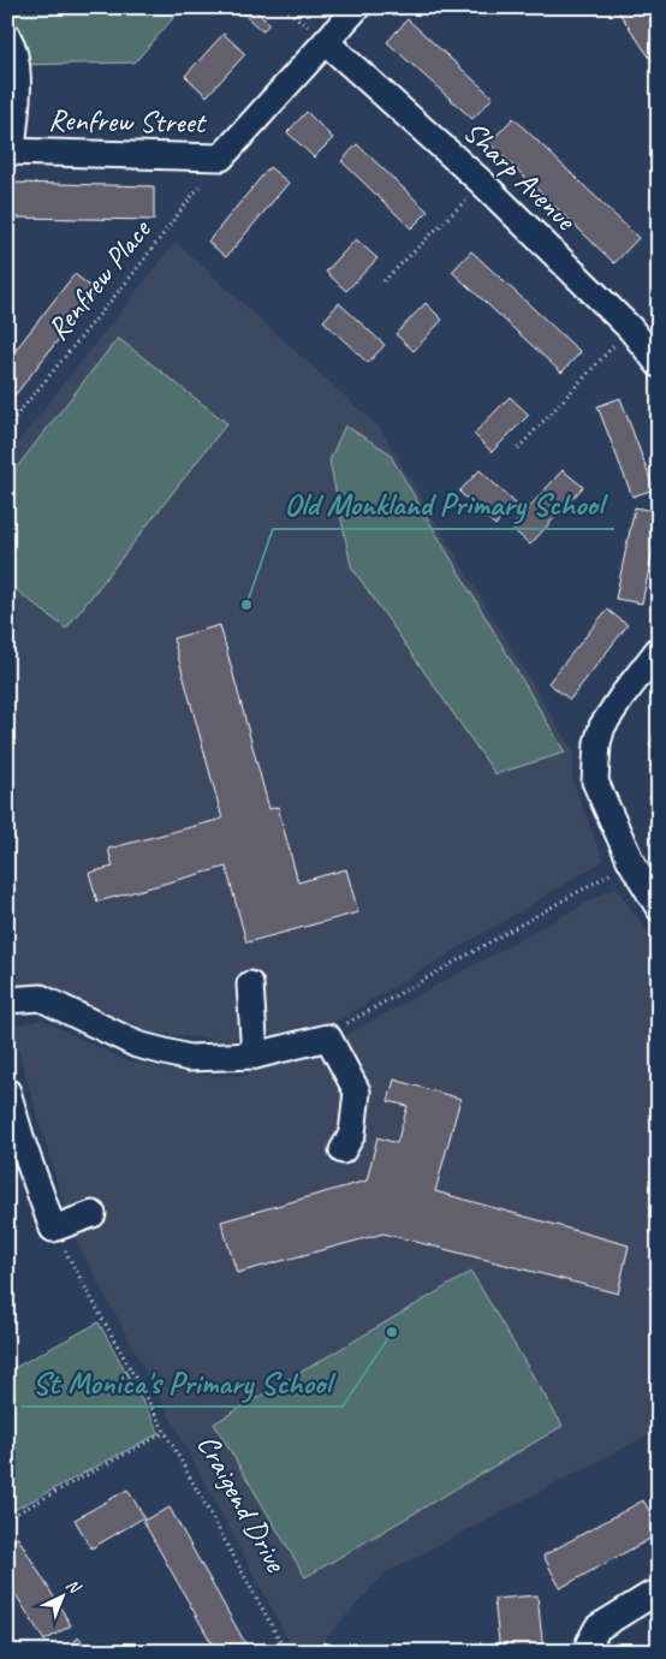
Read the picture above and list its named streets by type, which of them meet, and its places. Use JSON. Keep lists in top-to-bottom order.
{
  "streets": {
    "street": ["Renfrew Street", "Sharp Avenue"],
    "path": ["Renfrew Place", "Craigend Drive"]
  },
  "crossings": [
    ["Renfrew Street", "Sharp Avenue"],
    ["Renfrew Street", "Renfrew Place"]
  ],
  "places": ["Old Monkland Primary School", "St Monica's Primary School"],
  "north": "top right"
}
